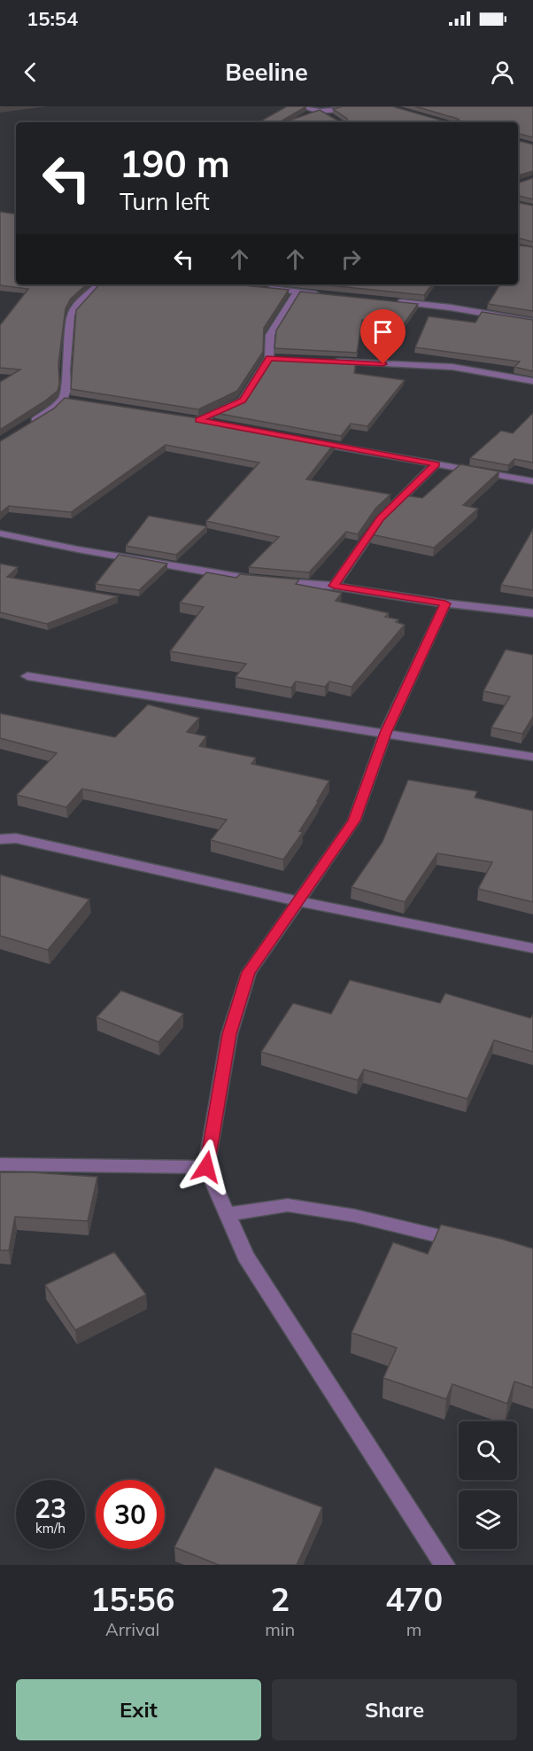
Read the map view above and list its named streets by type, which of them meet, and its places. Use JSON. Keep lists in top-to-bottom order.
{
  "page": {
    "status": "15:54",
    "header": "Beeline",
    "turn": ["190 m", "Turn left"],
    "speed": "23 km/h",
    "limit": "30",
    "eta": [
      "15:56",
      "Arrival",
      "2",
      "min",
      "470",
      "m"
    ],
    "buttons": ["Exit", "Share"]
  }
}
